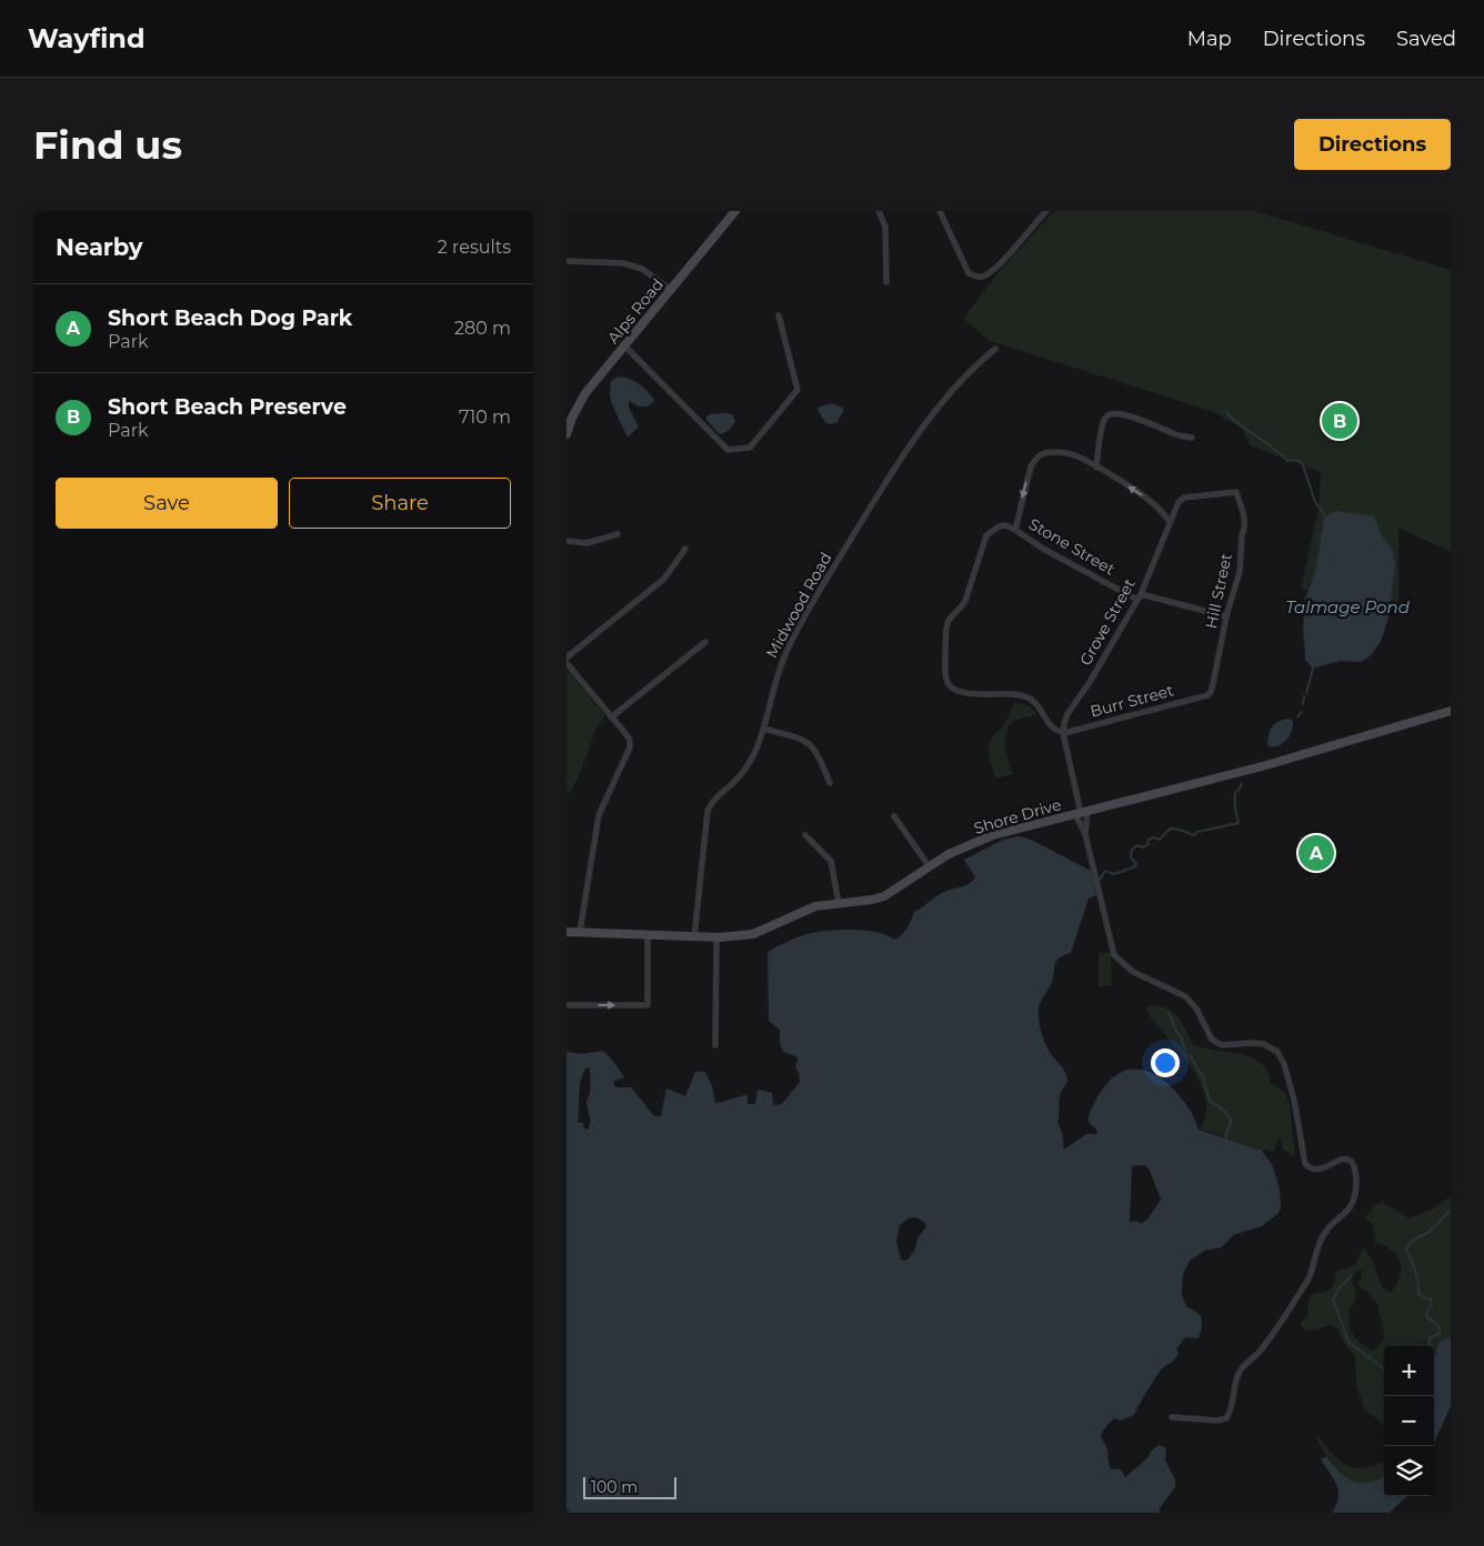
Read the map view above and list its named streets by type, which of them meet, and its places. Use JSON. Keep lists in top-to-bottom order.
{
  "streets": {
    "main road": ["Alps Road", "Shore Drive"],
    "street": [
      "Stone Street",
      "Hill Street",
      "Midwood Road",
      "Grove Street",
      "Burr Street"
    ]
  },
  "crossings": [
    ["Stone Street", "Hill Street"],
    ["Stone Street", "Grove Street"],
    ["Stone Street", "Burr Street"],
    ["Hill Street", "Grove Street"],
    ["Hill Street", "Burr Street"],
    ["Midwood Road", "Shore Drive"],
    ["Grove Street", "Burr Street"]
  ],
  "water": ["Talmage Pond"],
  "scale_bar": "100 m",
  "page": {
    "header": "Wayfind",
    "nav": ["Map", "Directions", "Saved"],
    "buttons": [
      "Directions",
      ["Save", "Share"]
    ],
    "title": "Find us",
    "heading": ["Nearby", "2 results"],
    "list": [
      {
        "mark": "A",
        "name": "Short Beach Dog Park",
        "note": "Park",
        "value": "280 m"
      },
      {
        "mark": "B",
        "name": "Short Beach Preserve",
        "note": "Park",
        "value": "710 m"
      }
    ],
    "pins": ["B", "A"],
    "map_buttons": ["+", "−"],
    "scale": "100 m"
  }
}
